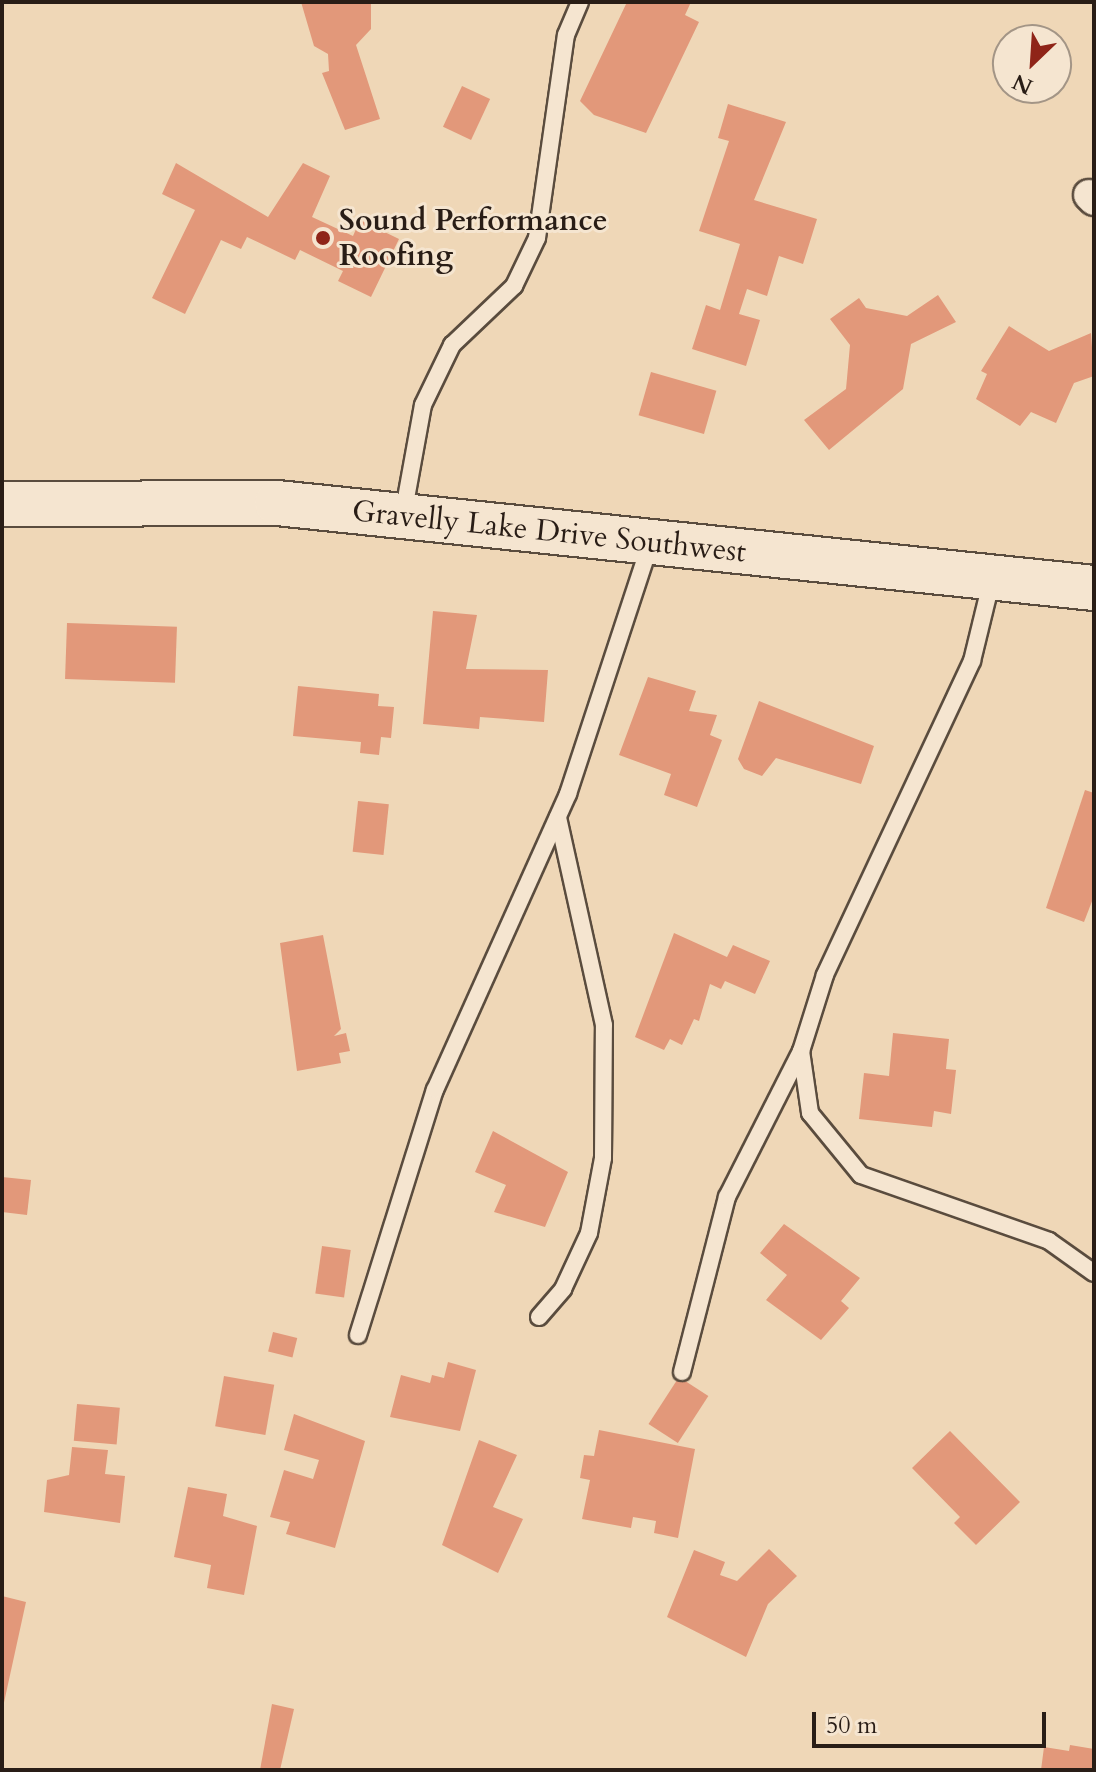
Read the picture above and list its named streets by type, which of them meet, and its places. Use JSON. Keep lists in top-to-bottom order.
{
  "streets": {
    "main road": ["Gravelly Lake Drive Southwest"]
  },
  "places": ["Sound Performance Roofing"],
  "scale_bar": "50 m",
  "north": "bottom left"
}
